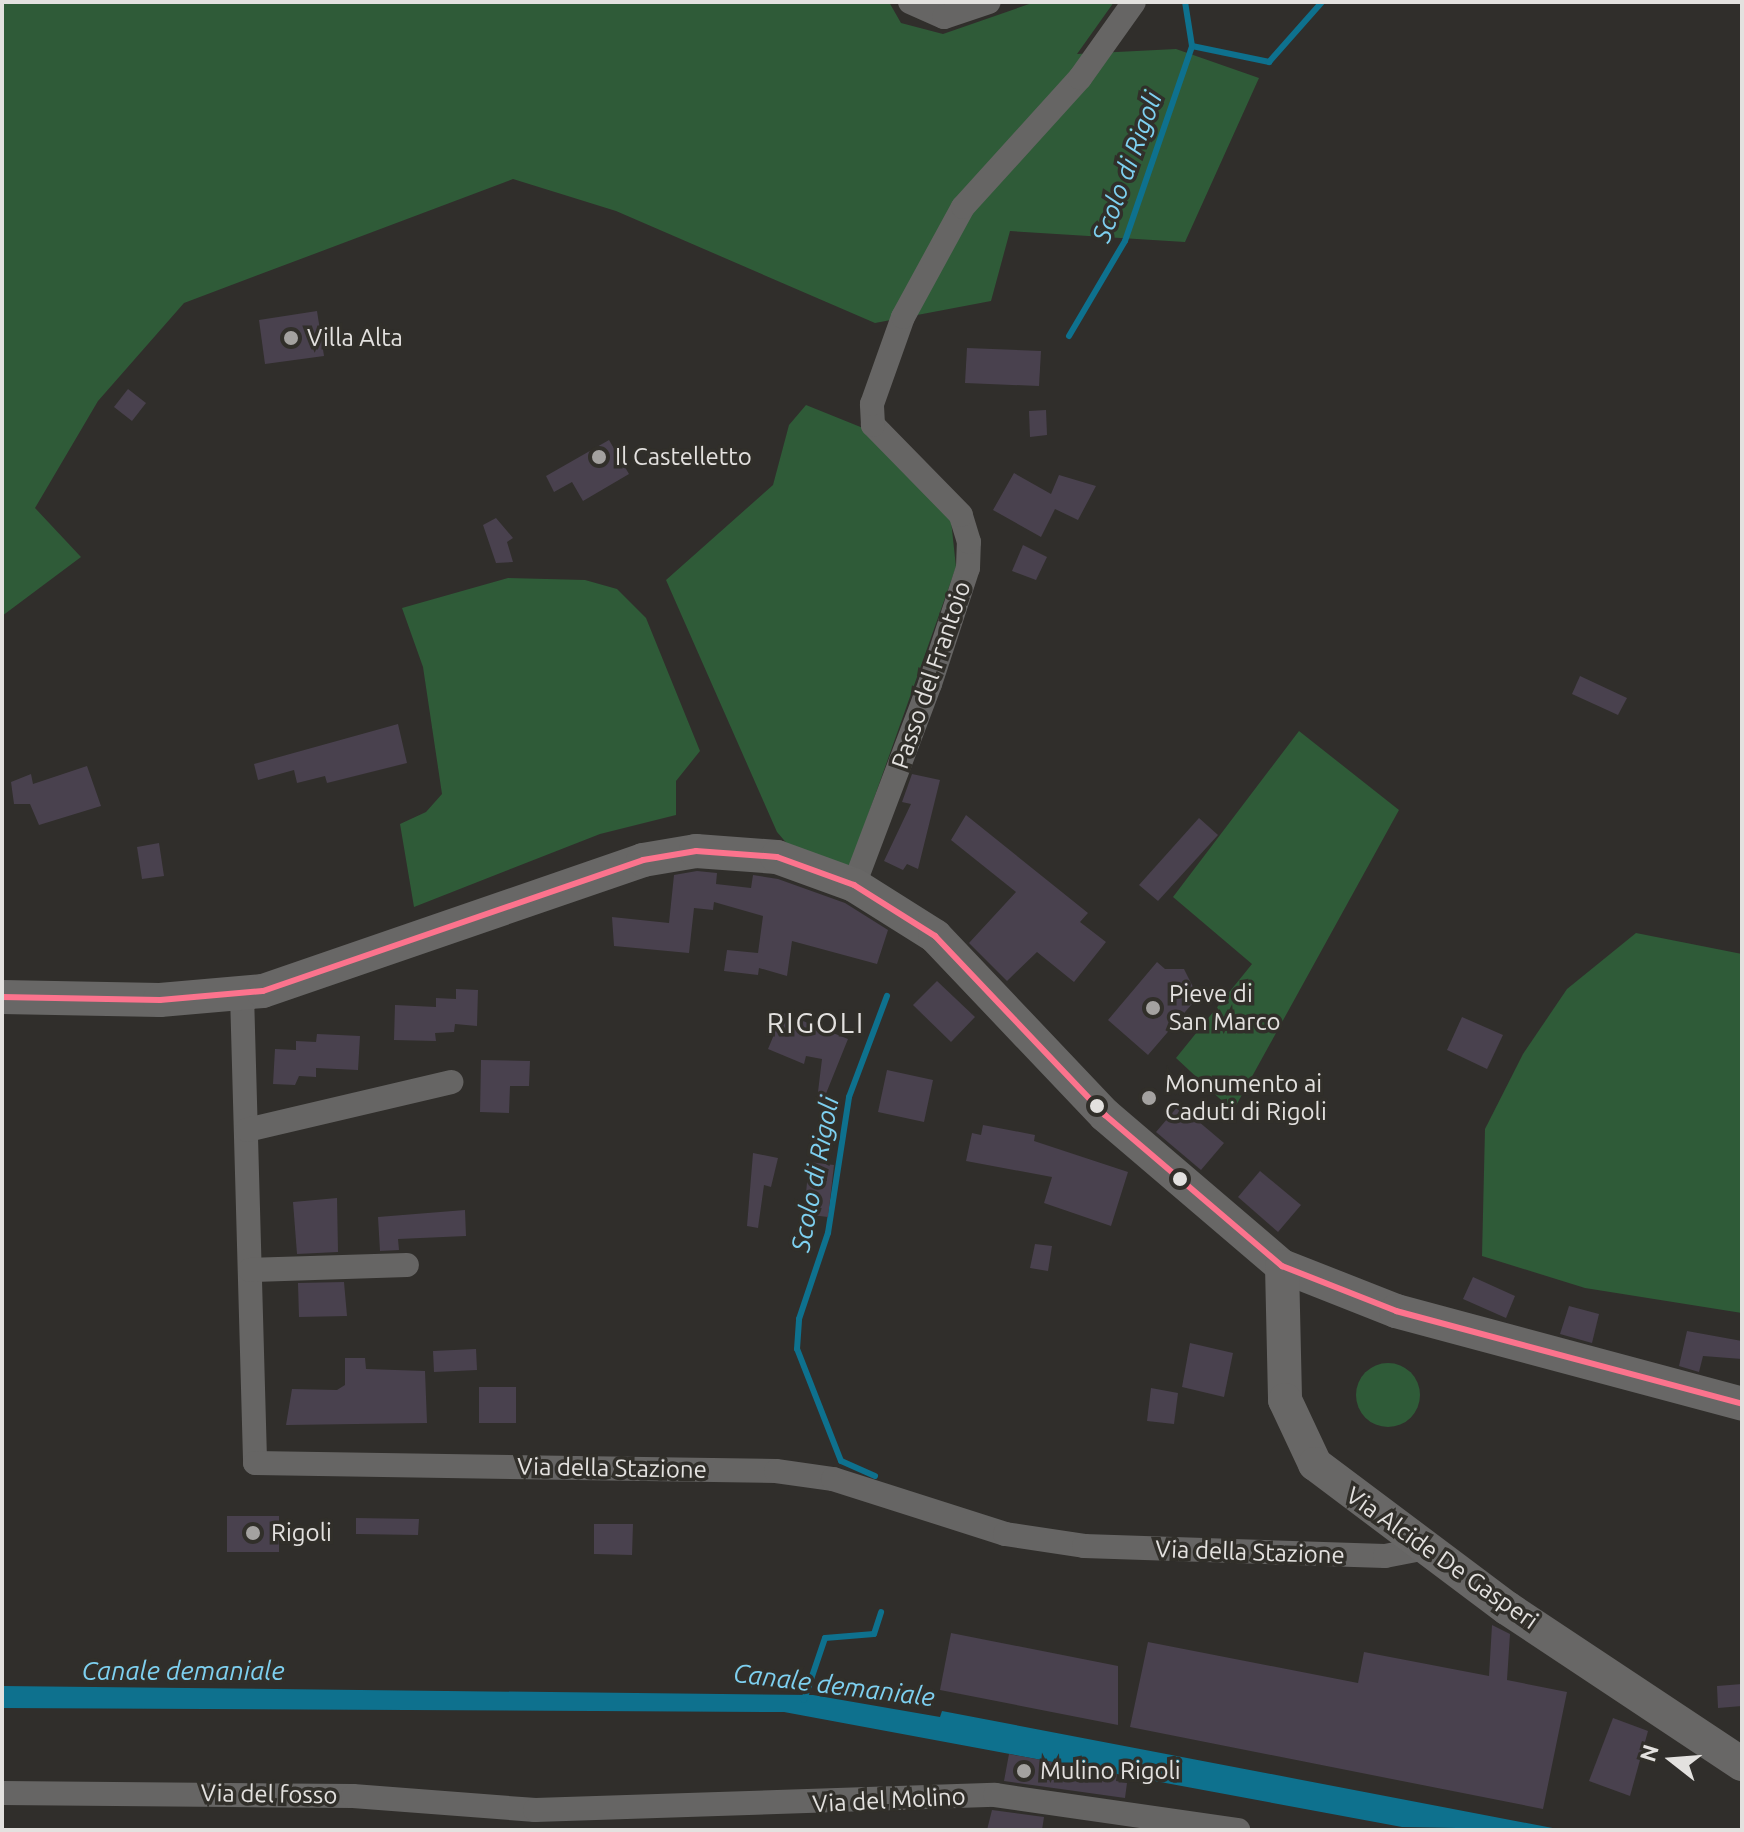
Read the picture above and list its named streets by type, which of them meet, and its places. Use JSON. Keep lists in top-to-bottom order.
{
  "streets": {
    "main road": ["Via Alcide De Gasperi"],
    "street": [
      "Passo del Frantoio",
      "Via della Stazione",
      "Via del fosso",
      "Via del Molino"
    ]
  },
  "crossings": [
    ["Via della Stazione", "Via Alcide De Gasperi"],
    ["Via del fosso", "Via del Molino"]
  ],
  "districts": ["RIGOLI"],
  "water": ["Scolo di Rigoli", "Canale demaniale"],
  "places": [
    "Villa Alta",
    "Il Castelletto",
    "Pieve di San Marco",
    "Monumento ai Caduti di Rigoli",
    "Rigoli",
    "Mulino Rigoli"
  ],
  "north": "left"
}
